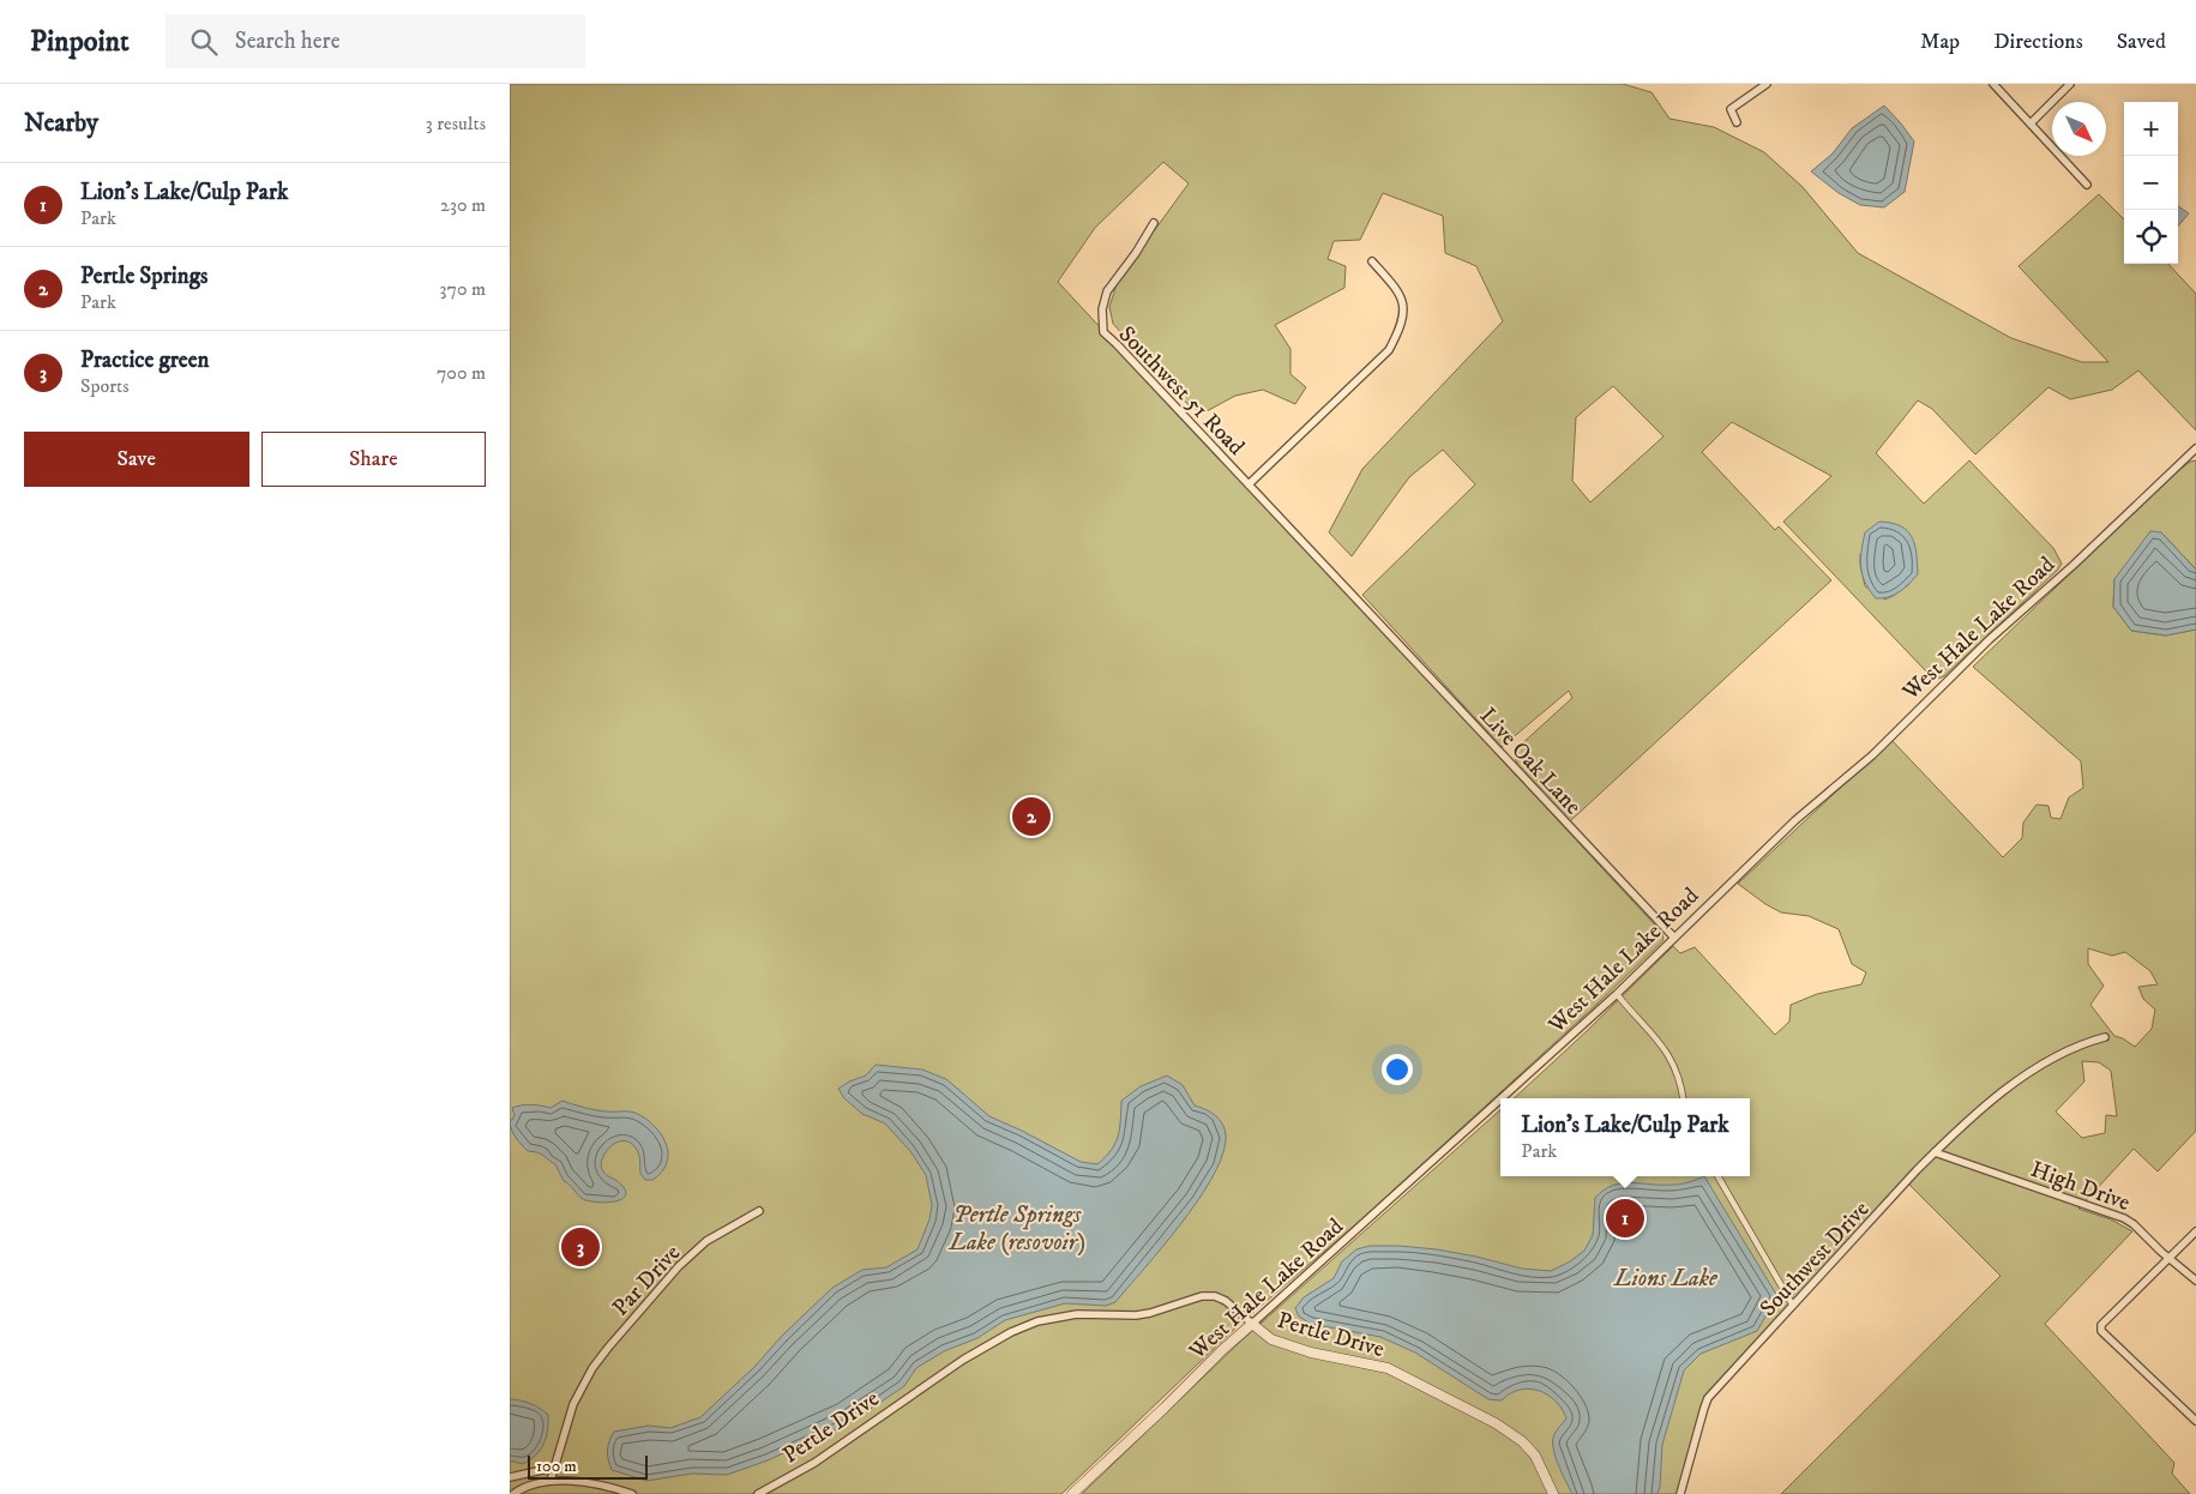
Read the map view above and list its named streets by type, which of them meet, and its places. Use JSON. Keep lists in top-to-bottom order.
{
  "streets": {
    "street": [
      "Southwest 51 Road",
      "West Hale Lake Road",
      "Live Oak Lane",
      "High Drive",
      "Southwest Drive",
      "Par Drive",
      "Pertle Drive"
    ]
  },
  "crossings": [
    ["Southwest 51 Road", "Live Oak Lane"],
    ["West Hale Lake Road", "Live Oak Lane"],
    ["West Hale Lake Road", "Pertle Drive"],
    ["High Drive", "Southwest Drive"]
  ],
  "water": ["Pertle Springs Lake (resovoir)", "Lions Lake"],
  "scale_bar": "100 m",
  "north": "bottom right",
  "page": {
    "header": "Pinpoint",
    "search": "Search here",
    "nav": ["Map", "Directions", "Saved"],
    "heading": ["Nearby", "3 results"],
    "map_buttons": ["+", "−"],
    "list": [
      {
        "mark": "1",
        "name": "Lion's Lake/Culp Park",
        "note": "Park",
        "value": "230 m"
      },
      {
        "mark": "2",
        "name": "Pertle Springs",
        "note": "Park",
        "value": "370 m"
      },
      {
        "mark": "3",
        "name": "Practice green",
        "note": "Sports",
        "value": "700 m"
      }
    ],
    "buttons": ["Save", "Share"],
    "pins": ["2", "1", "3"],
    "popup": ["Lion's Lake/Culp Park", "Park"],
    "scale": "100 m"
  }
}
